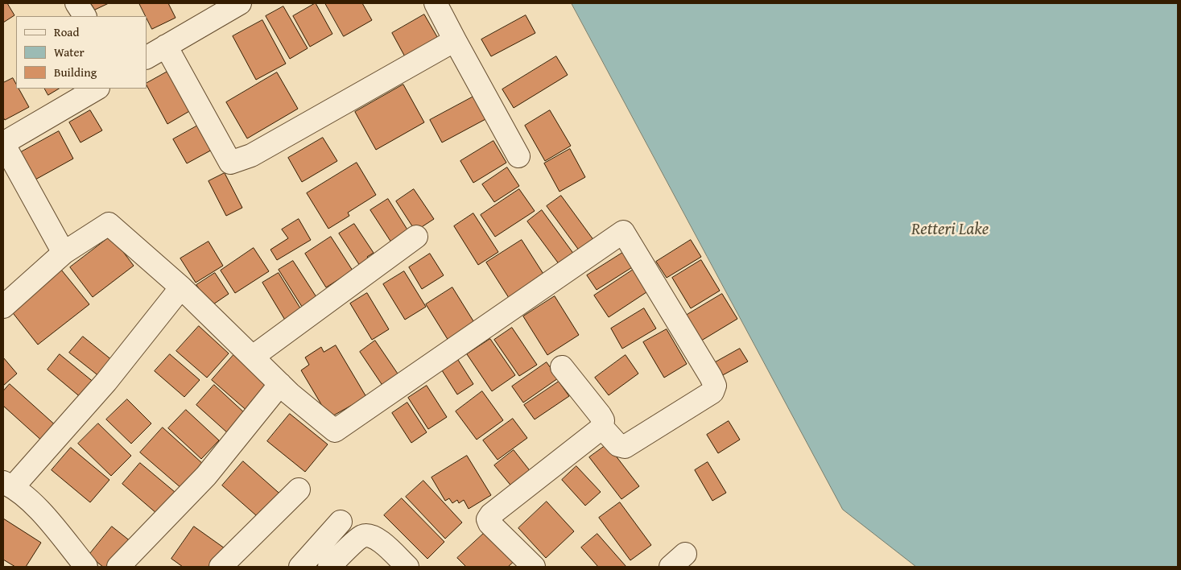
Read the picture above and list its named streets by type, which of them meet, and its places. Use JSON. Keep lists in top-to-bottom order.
{
  "water": ["Retteri Lake"],
  "legend": ["Road", "Water", "Building"]
}
